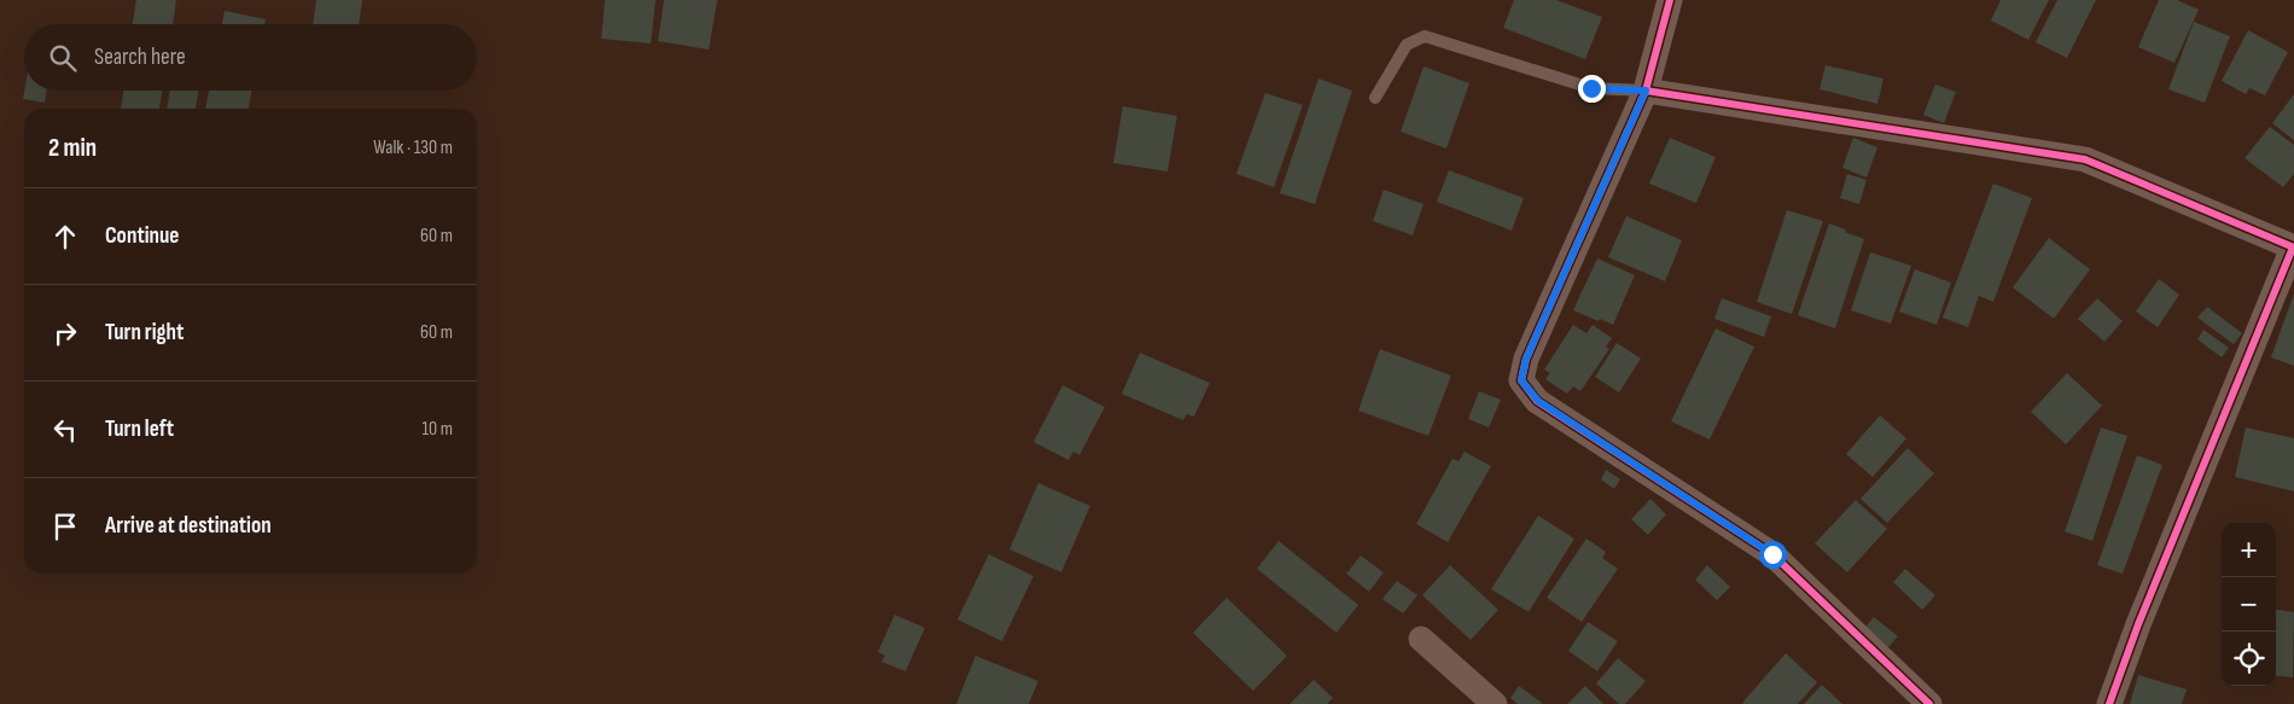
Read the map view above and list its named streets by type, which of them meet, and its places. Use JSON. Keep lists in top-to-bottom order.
{
  "page": {
    "search": "Search here",
    "heading": ["2 min", "Walk · 130 m"],
    "list": [
      ["Continue", "60 m"],
      ["Turn right", "60 m"],
      ["Turn left", "10 m"],
      "Arrive at destination"
    ],
    "map_buttons": ["+", "−"]
  }
}
